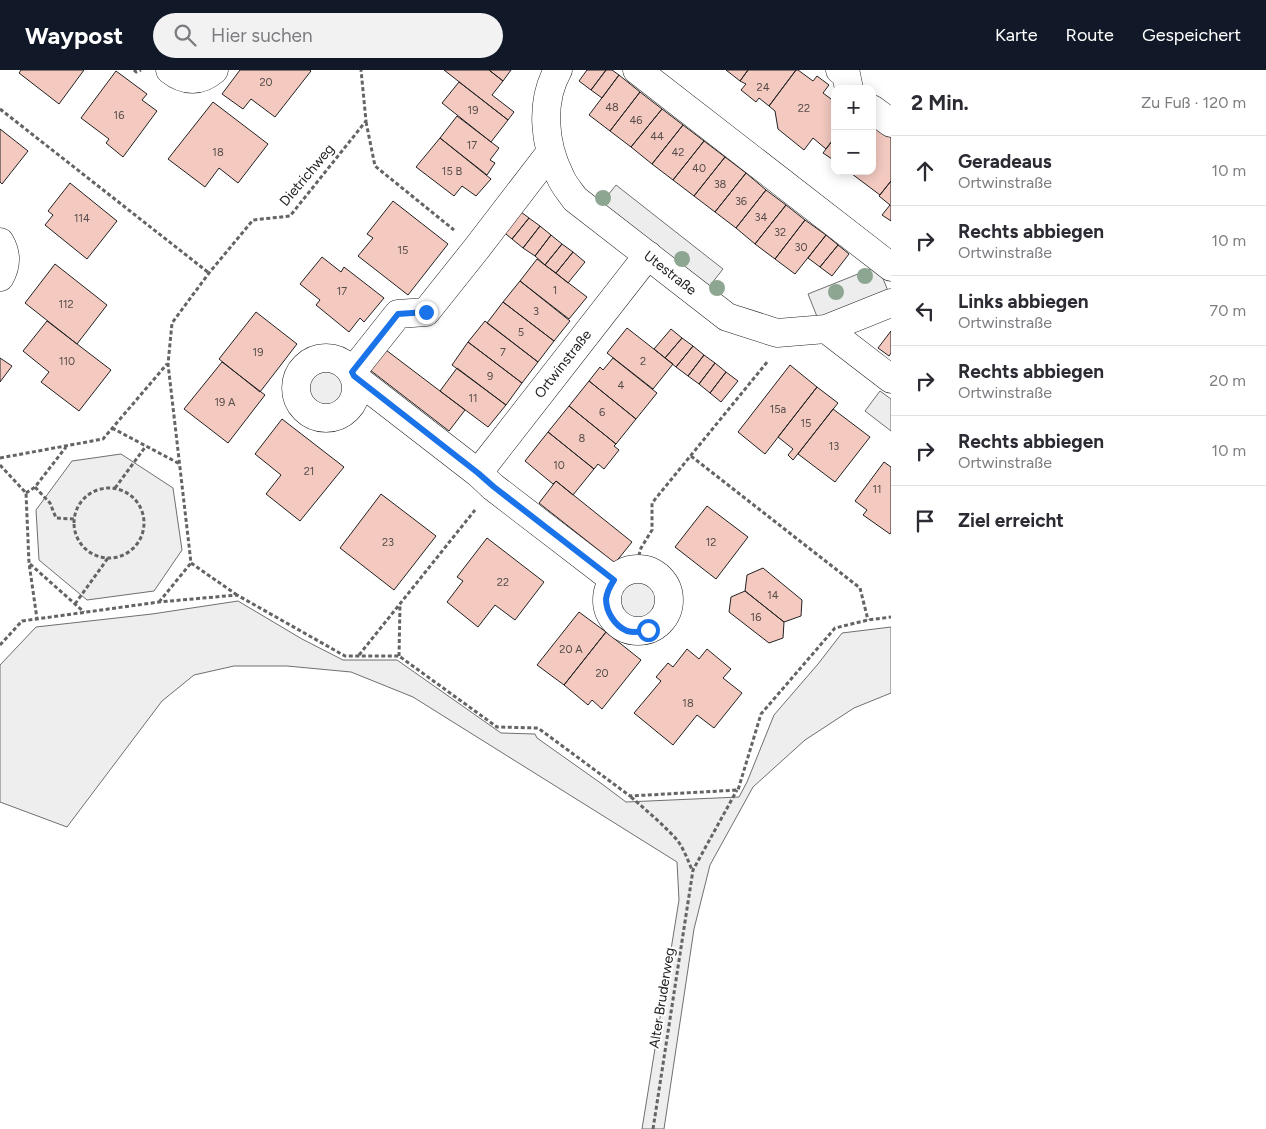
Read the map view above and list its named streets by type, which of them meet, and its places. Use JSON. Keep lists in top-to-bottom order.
{
  "streets": {
    "street": ["Utestraße", "Ortwinstraße"],
    "path": ["Dietrichweg", "Alter Bruderweg"]
  },
  "crossings": [
    ["Utestraße", "Ortwinstraße"]
  ],
  "house_numbers": [
    "20",
    "24",
    "48",
    "22",
    "19",
    "16",
    "46",
    "44",
    "17",
    "18",
    "42",
    "40",
    "15 B",
    "38",
    "36",
    "34",
    "114",
    "32",
    "30",
    "15",
    "1",
    "17",
    "112",
    "3",
    "5",
    "19",
    "7",
    "110",
    "2",
    "9",
    "4",
    "11",
    "19 A",
    "15a",
    "6",
    "15",
    "8",
    "13",
    "10",
    "21",
    "11",
    "23",
    "12",
    "22",
    "14",
    "16",
    "20 A",
    "20",
    "18"
  ],
  "page": {
    "header": "Waypost",
    "search": "Hier suchen",
    "nav": ["Karte", "Route", "Gespeichert"],
    "heading": ["2 Min.", "Zu Fuß · 120 m"],
    "map_buttons": ["+", "−"],
    "list": [
      ["Geradeaus", "Ortwinstraße", "10 m"],
      ["Rechts abbiegen", "Ortwinstraße", "10 m"],
      ["Links abbiegen", "Ortwinstraße", "70 m"],
      ["Rechts abbiegen", "Ortwinstraße", "20 m"],
      ["Rechts abbiegen", "Ortwinstraße", "10 m"],
      "Ziel erreicht"
    ]
  }
}
